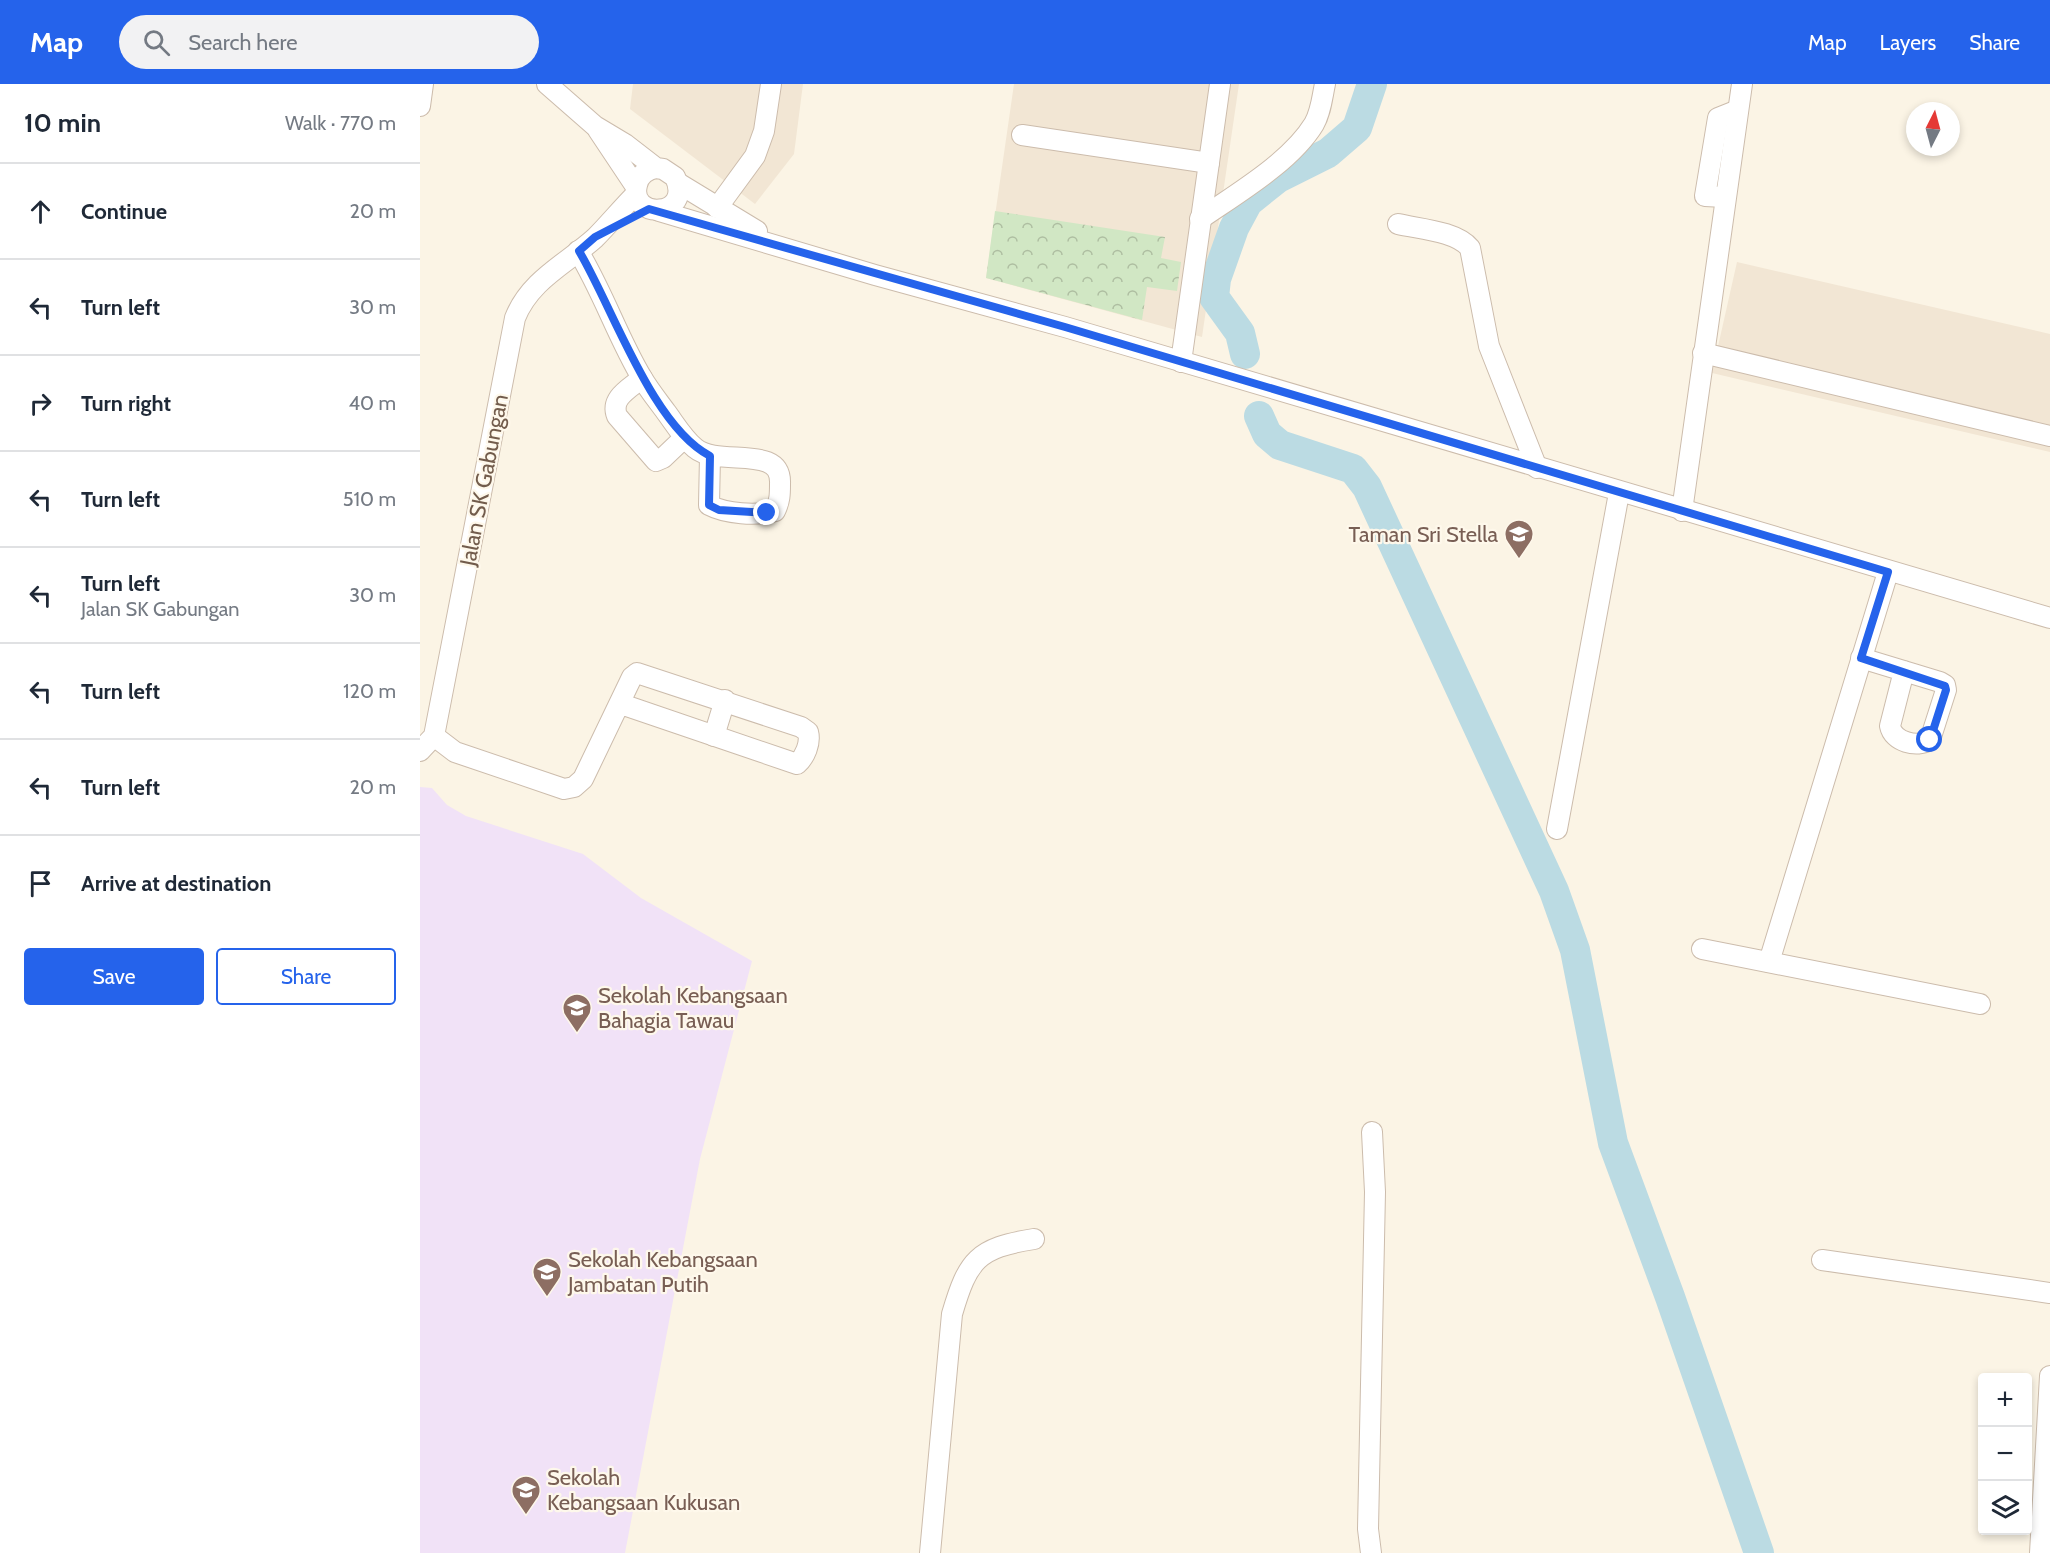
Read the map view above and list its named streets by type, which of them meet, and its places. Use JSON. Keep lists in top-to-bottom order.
{
  "streets": {
    "street": ["Jalan SK Gabungan"]
  },
  "places": {
    "school or university": [
      "Taman Sri Stella",
      "Sekolah Kebangsaan Bahagia Tawau",
      "Sekolah Kebangsaan Jambatan Putih",
      "Sekolah Kebangsaan Kukusan"
    ]
  },
  "north": "top",
  "page": {
    "header": "Map",
    "search": "Search here",
    "nav": ["Map", "Layers", "Share"],
    "heading": ["10 min", "Walk · 770 m"],
    "list": [
      ["Continue", "20 m"],
      ["Turn left", "30 m"],
      ["Turn right", "40 m"],
      ["Turn left", "510 m"],
      ["Turn left", "Jalan SK Gabungan", "30 m"],
      ["Turn left", "120 m"],
      ["Turn left", "20 m"],
      "Arrive at destination"
    ],
    "buttons": ["Save", "Share"],
    "map_buttons": ["+", "−"]
  }
}
